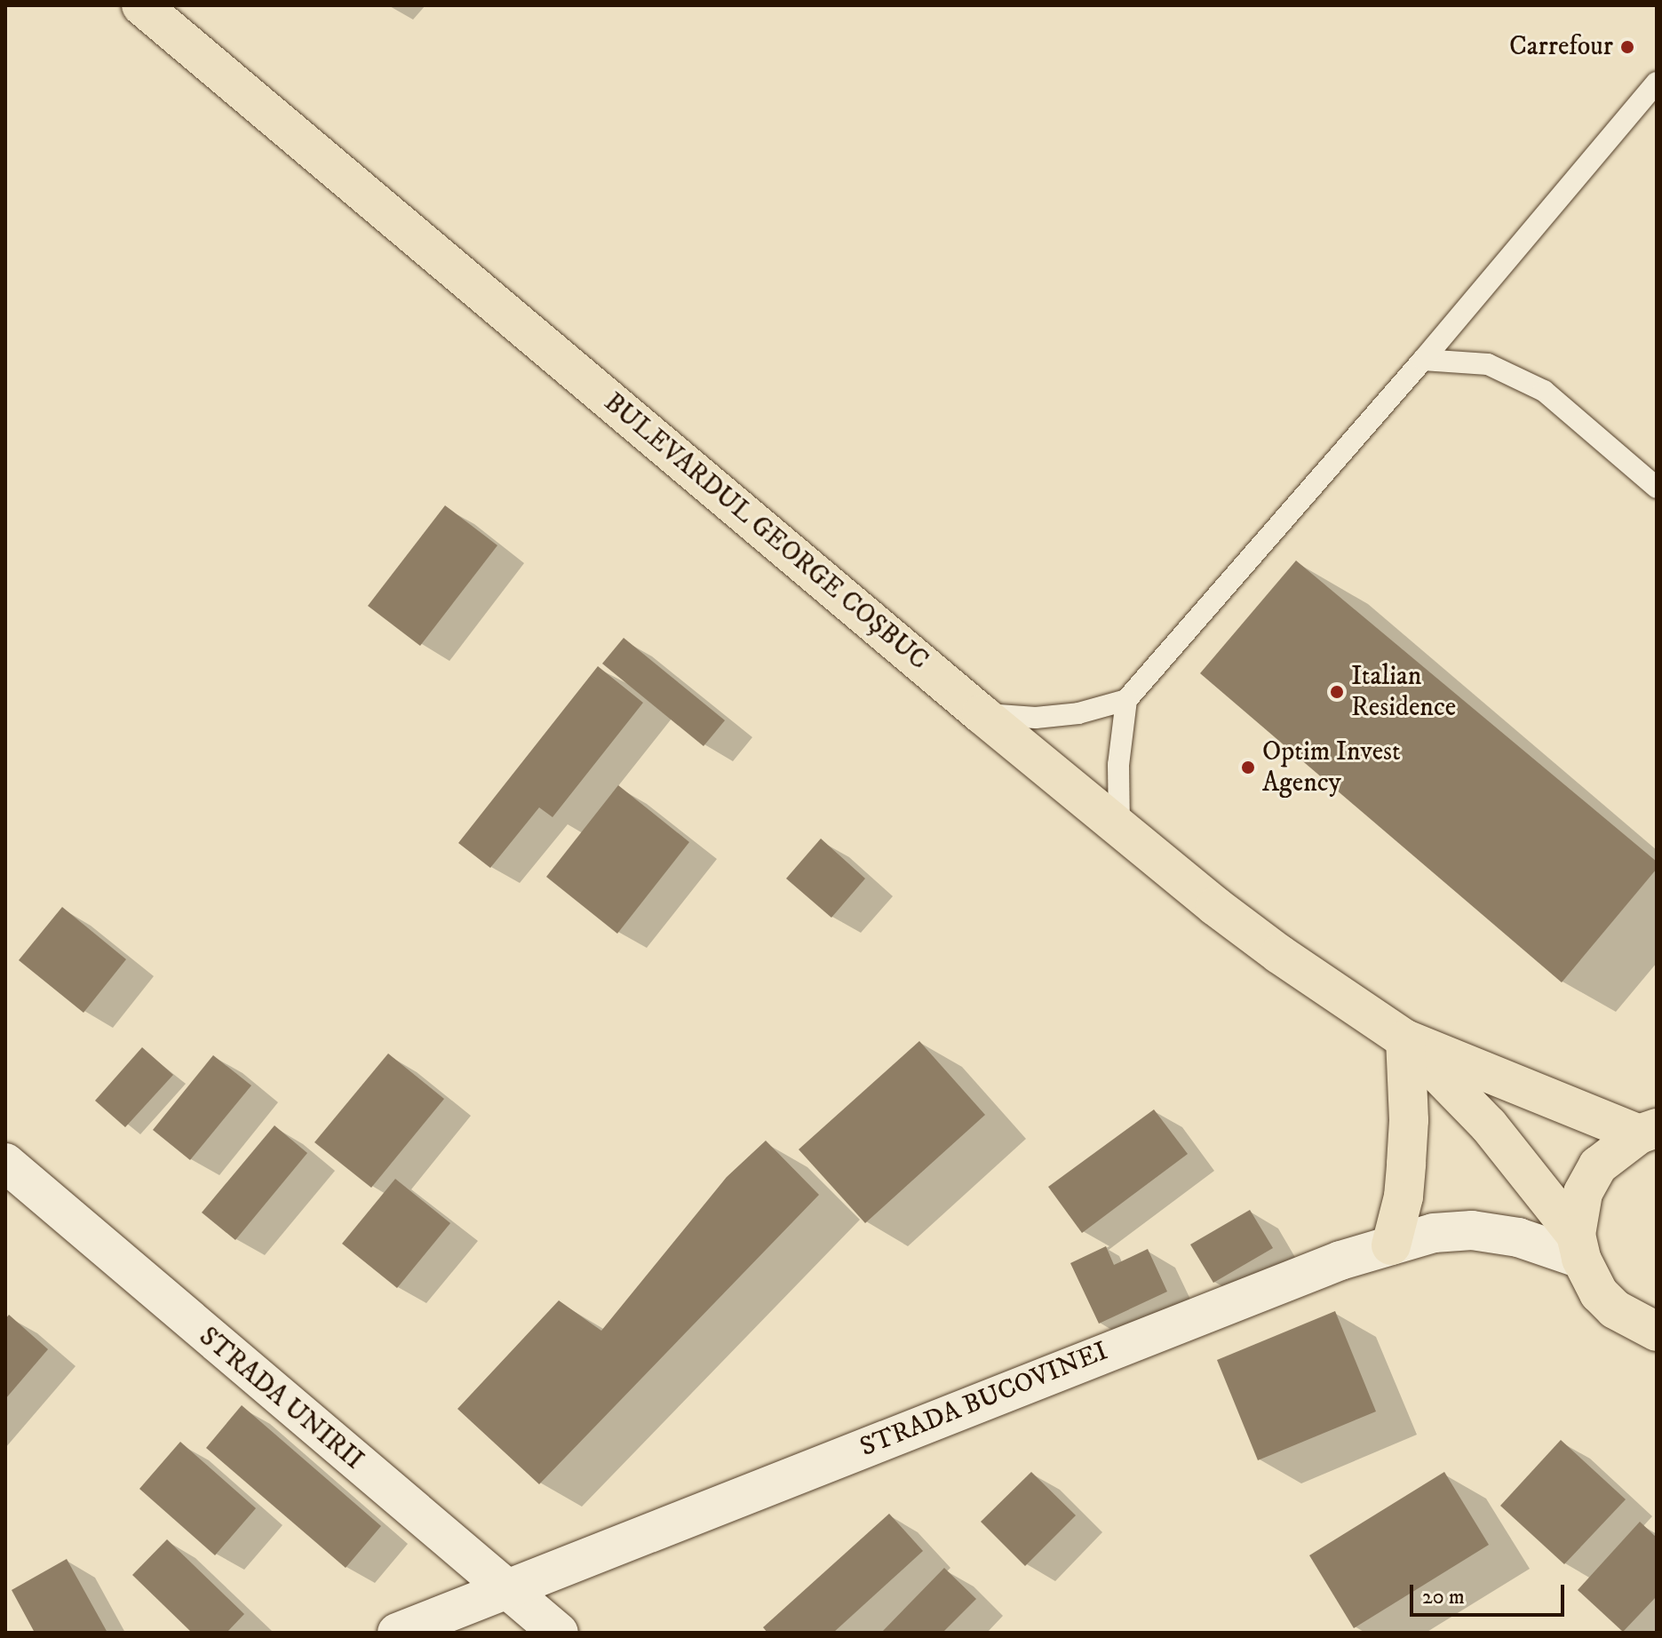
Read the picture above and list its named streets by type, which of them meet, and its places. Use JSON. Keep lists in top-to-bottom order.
{
  "streets": {
    "main road": ["BULEVARDUL GEORGE COȘBUC"],
    "street": ["STRADA UNIRII", "STRADA BUCOVINEI"]
  },
  "crossings": [
    ["BULEVARDUL GEORGE COȘBUC", "STRADA BUCOVINEI"],
    ["STRADA UNIRII", "STRADA BUCOVINEI"]
  ],
  "places": ["Carrefour", "Italian Residence", "Optim Invest Agency"],
  "scale_bar": "20 m"
}
